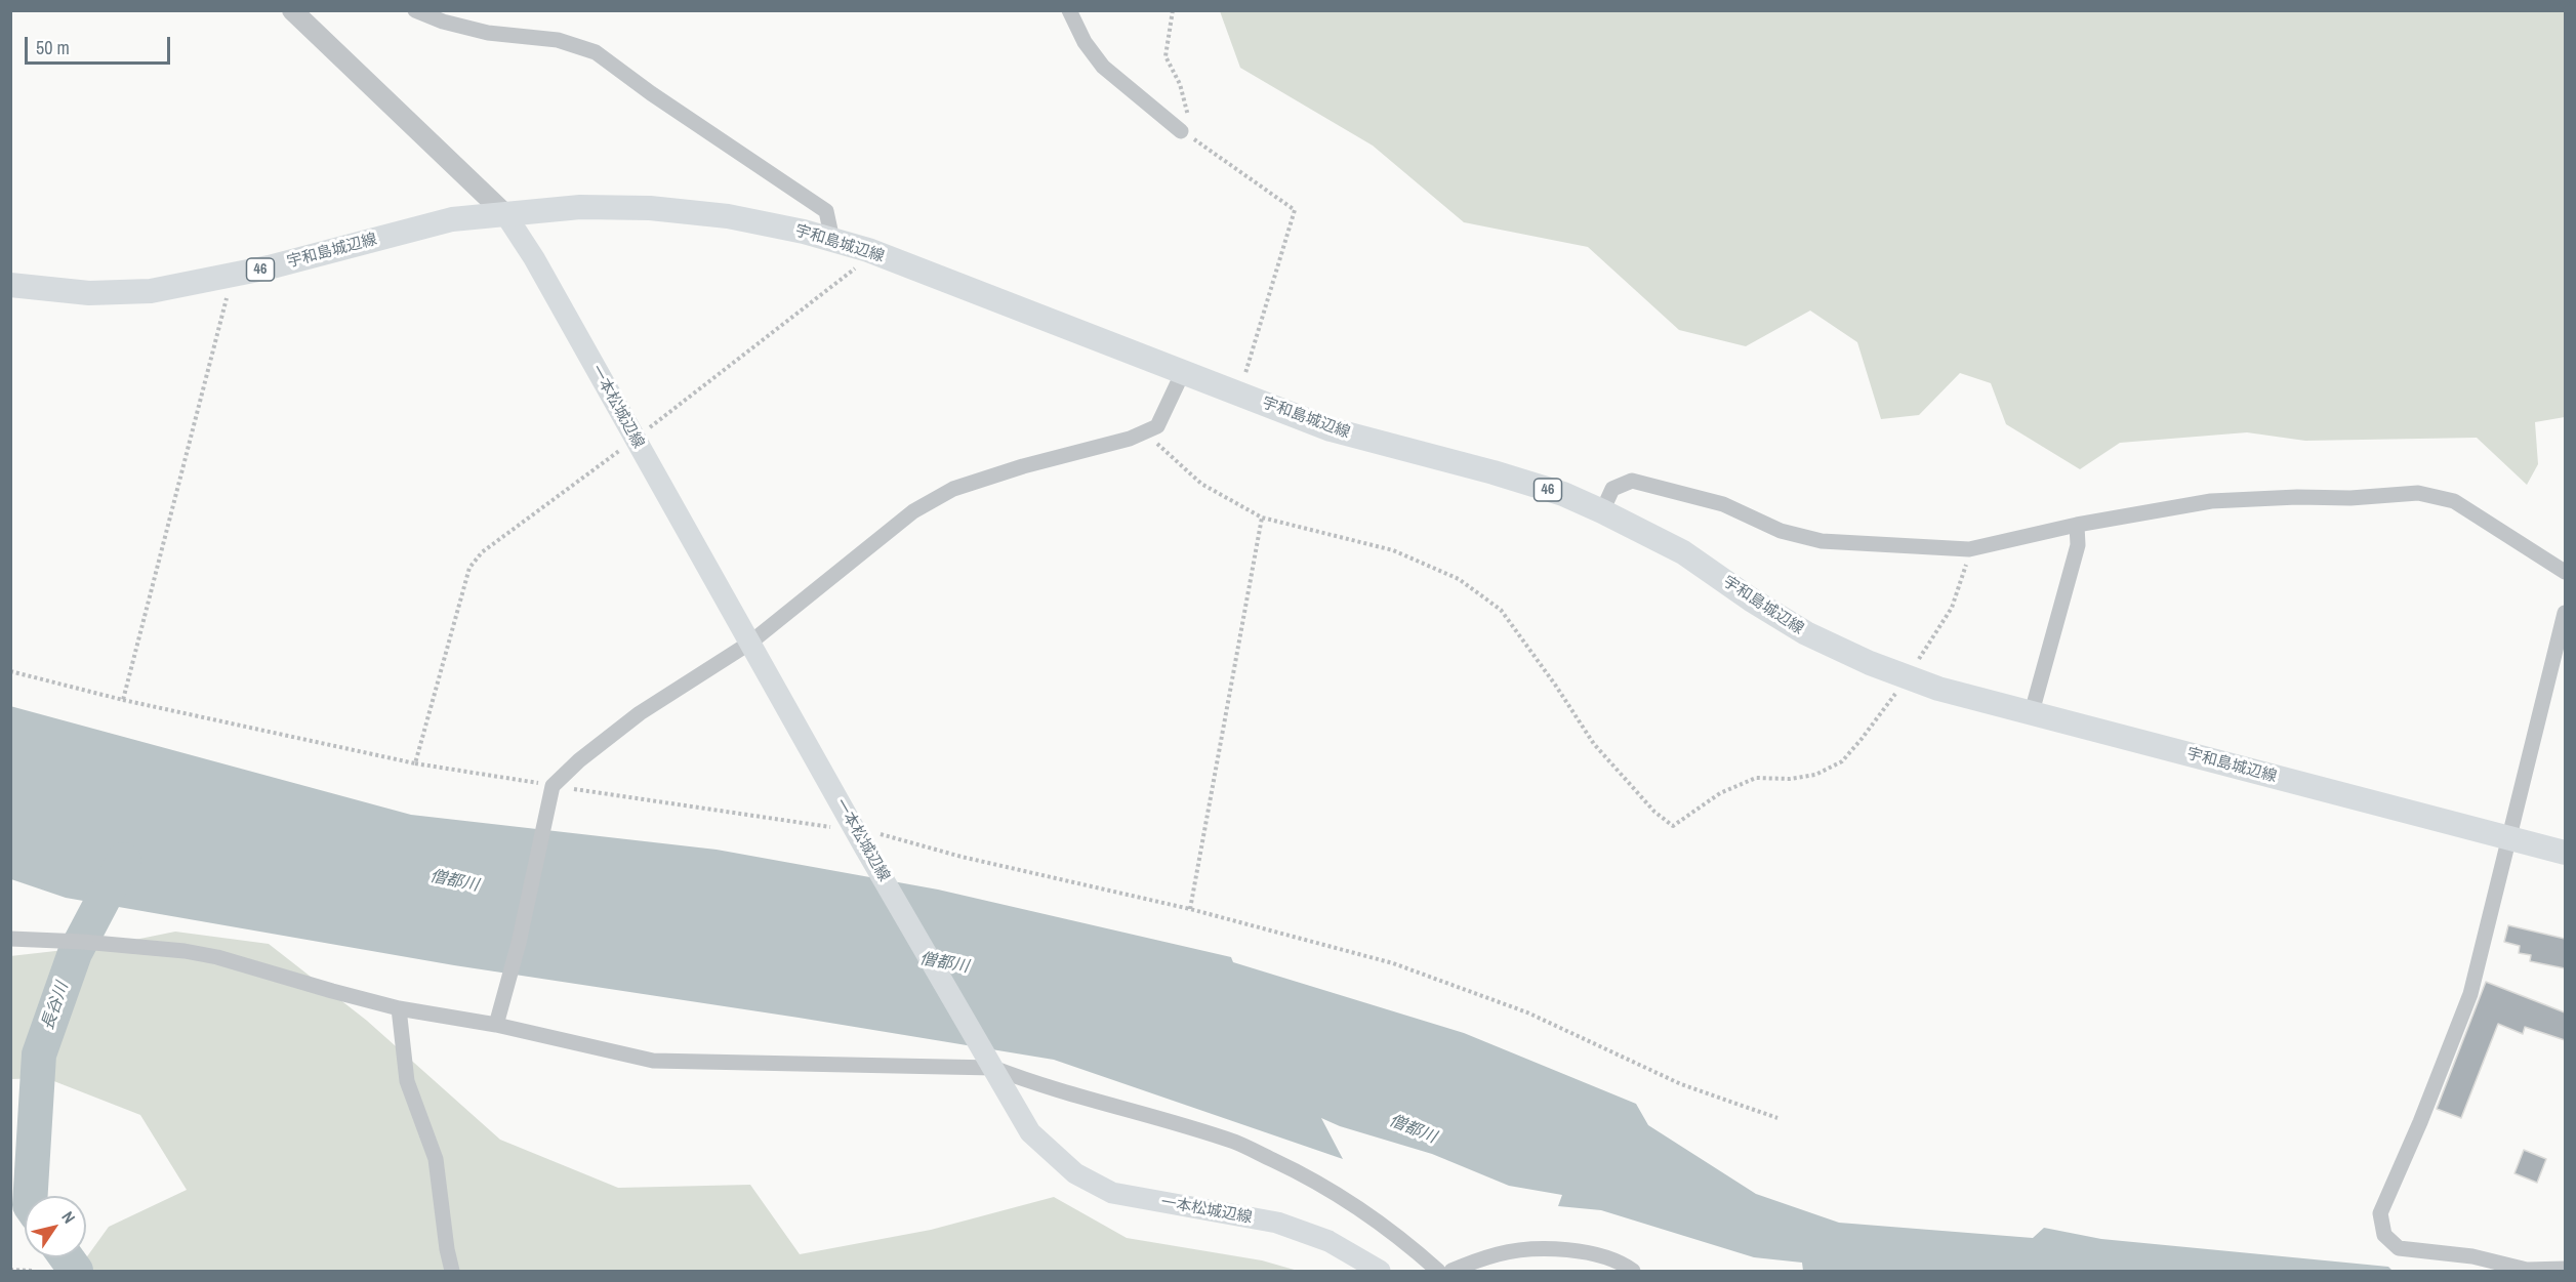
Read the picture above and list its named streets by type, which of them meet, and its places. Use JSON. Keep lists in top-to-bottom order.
{
  "streets": {
    "main road": ["宇和島城辺線", "46", "一本松城辺線"]
  },
  "crossings": [
    ["宇和島城辺線", "一本松城辺線"]
  ],
  "water": ["僧都川", "長谷川"],
  "scale_bar": "50 m",
  "north": "top right"
}
